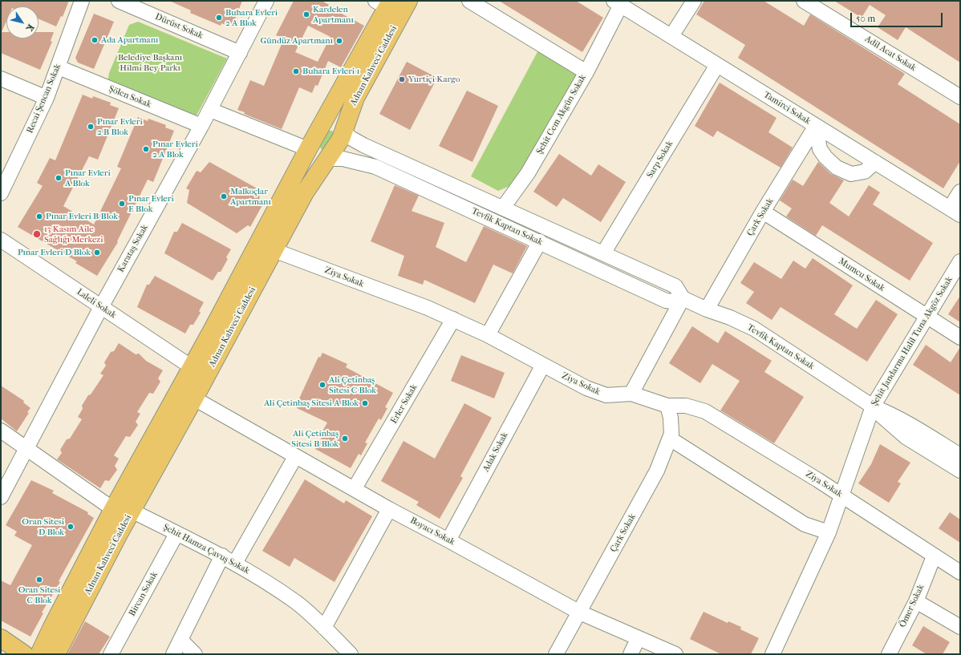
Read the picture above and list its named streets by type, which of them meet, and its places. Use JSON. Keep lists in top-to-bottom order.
{
  "streets": {
    "main road": ["Adnan Kahveci Caddesi"],
    "street": [
      "Dürüst Sokak",
      "Adil Acat Sokak",
      "Şölen Sokak",
      "Recai Şencan Sokak",
      "Tamirci Sokak",
      "Şehit Cem Akgün Sokak",
      "Sarp Sokak",
      "Çark Sokak",
      "Tevfik Kaptan Sokak",
      "Karataş Sokak",
      "Mumcu Sokak",
      "Ziya Sokak",
      "Laleli Sokak",
      "Şehit Jandarma Halil Tuna Akgöz Sokak",
      "Erler Sokak",
      "Adak Sokak",
      "Boyacı Sokak",
      "Şehit Hamza Çavuş Sokak",
      "Bircan Sokak",
      "Ömer Sokak"
    ]
  },
  "crossings": [
    ["Dürüst Sokak", "Karataş Sokak"],
    ["Adnan Kahveci Caddesi", "Tevfik Kaptan Sokak"],
    ["Adnan Kahveci Caddesi", "Ziya Sokak"],
    ["Adnan Kahveci Caddesi", "Laleli Sokak"],
    ["Adnan Kahveci Caddesi", "Boyacı Sokak"],
    ["Adnan Kahveci Caddesi", "Şehit Hamza Çavuş Sokak"],
    ["Şölen Sokak", "Recai Şencan Sokak"],
    ["Şölen Sokak", "Karataş Sokak"],
    ["Tamirci Sokak", "Sarp Sokak"],
    ["Tamirci Sokak", "Çark Sokak"],
    ["Şehit Cem Akgün Sokak", "Tevfik Kaptan Sokak"],
    ["Sarp Sokak", "Tevfik Kaptan Sokak"],
    ["Çark Sokak", "Tevfik Kaptan Sokak"],
    ["Çark Sokak", "Mumcu Sokak"],
    ["Çark Sokak", "Ziya Sokak"],
    ["Çark Sokak", "Boyacı Sokak"],
    ["Tevfik Kaptan Sokak", "Şehit Jandarma Halil Tuna Akgöz Sokak"],
    ["Karataş Sokak", "Laleli Sokak"],
    ["Mumcu Sokak", "Şehit Jandarma Halil Tuna Akgöz Sokak"],
    ["Ziya Sokak", "Şehit Jandarma Halil Tuna Akgöz Sokak"],
    ["Ziya Sokak", "Erler Sokak"],
    ["Ziya Sokak", "Adak Sokak"],
    ["Ziya Sokak", "Ömer Sokak"],
    ["Erler Sokak", "Boyacı Sokak"],
    ["Adak Sokak", "Boyacı Sokak"],
    ["Şehit Hamza Çavuş Sokak", "Bircan Sokak"]
  ],
  "parks": ["Belediye Başkanı Hilmi Bey Parkı"],
  "places": [
    "Kardelen Apartmanı",
    "Buhara Evleri 2 A Blok",
    "Ada Apartmanı",
    "Gündüz Apartmanı",
    "Buhara Evleri 1",
    "Yurtiçi Kargo",
    "Pınar Evleri 2 B Blok",
    "Pınar Evleri 2 A Blok",
    "Pınar Evleri A Blok",
    "Malkoçlar Apartmanı",
    "Pınar Evleri E Blok",
    "Pınar Evleri B Blok",
    "13 Kasım Aile Sağlığı Merkezi",
    "Pınar Evleri D Blok",
    "Ali Çetinbaş Sitesi C Blok",
    "Ali Çetinbaş Sitesi A Blok",
    "Ali Çetinbaş Sitesi B Blok",
    "Oran Sitesi D Blok",
    "Oran Sitesi C Blok"
  ],
  "scale_bar": "50 m",
  "north": "bottom right"
}
